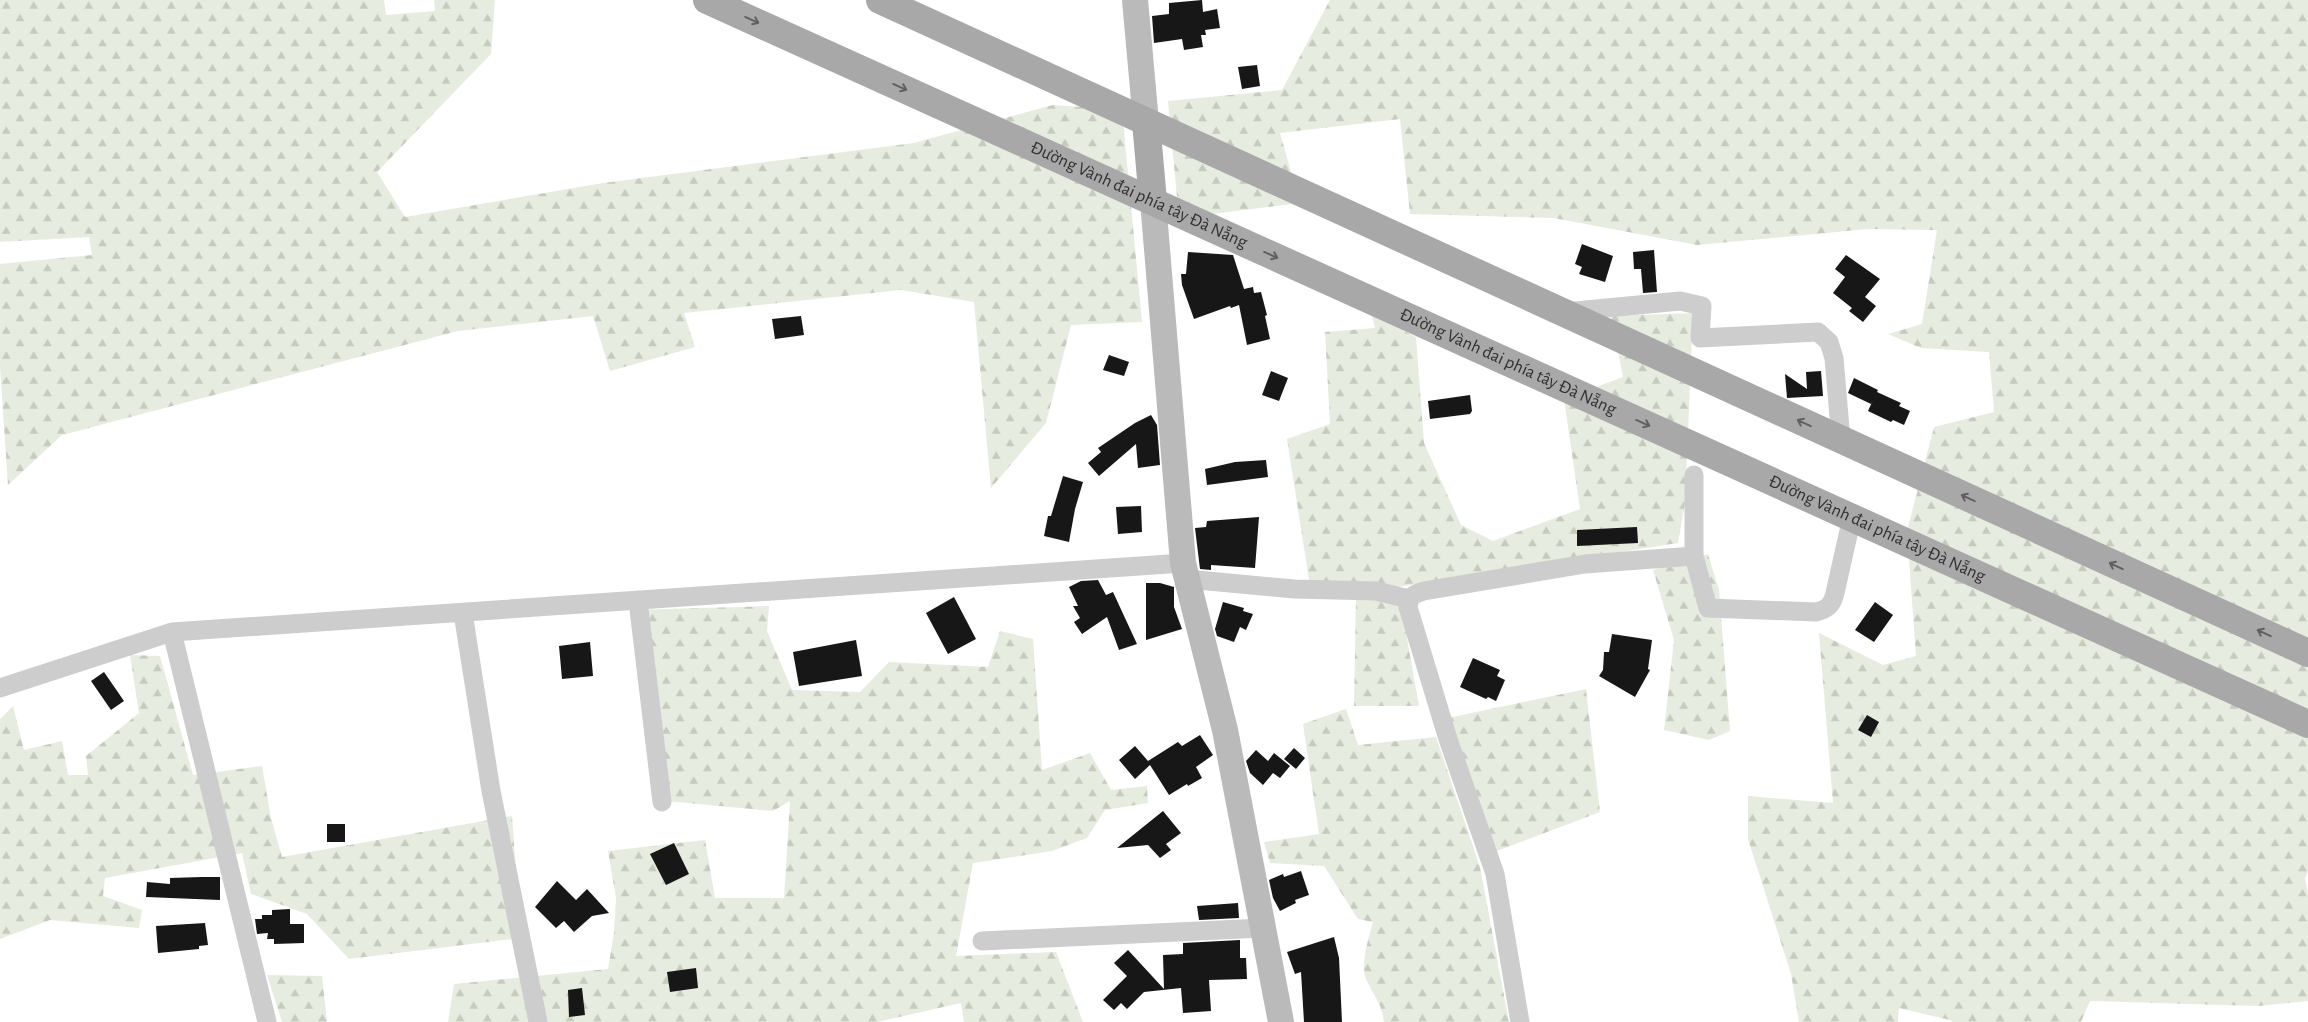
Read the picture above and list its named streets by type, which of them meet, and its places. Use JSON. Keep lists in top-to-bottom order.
{
  "streets": {
    "main road": ["Đường Vành đai phía tây Đà Nẵng"]
  }
}
